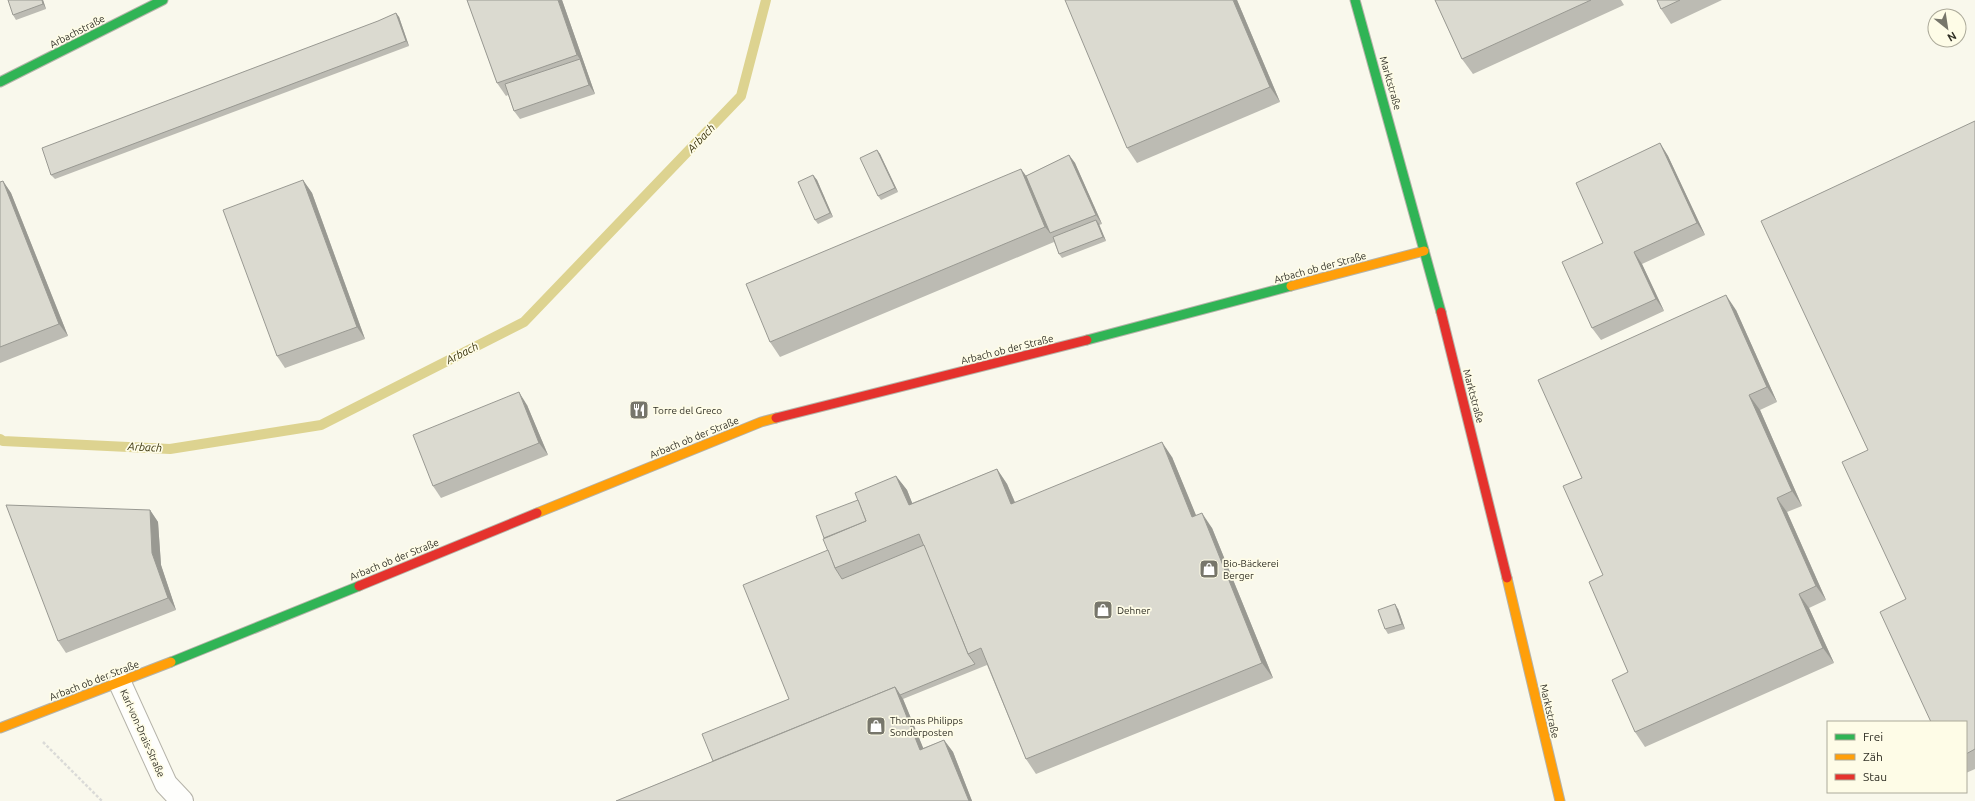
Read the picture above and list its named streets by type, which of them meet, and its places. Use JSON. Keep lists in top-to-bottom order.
{
  "streets": {
    "street": [
      "Arbachstraße",
      "Marktstraße",
      "Arbach ob der Straße",
      "Karl-von-Drais-Straße"
    ]
  },
  "crossings": [
    ["Marktstraße", "Arbach ob der Straße"],
    ["Arbach ob der Straße", "Karl-von-Drais-Straße"]
  ],
  "water": ["Arbach"],
  "places": {
    "restaurant": ["Torre del Greco"],
    "shop": ["Bio-Bäckerei Berger", "Dehner", "Thomas Philipps Sonderposten"]
  },
  "legend": ["Frei", "Zäh", "Stau"],
  "north": "bottom right"
}
